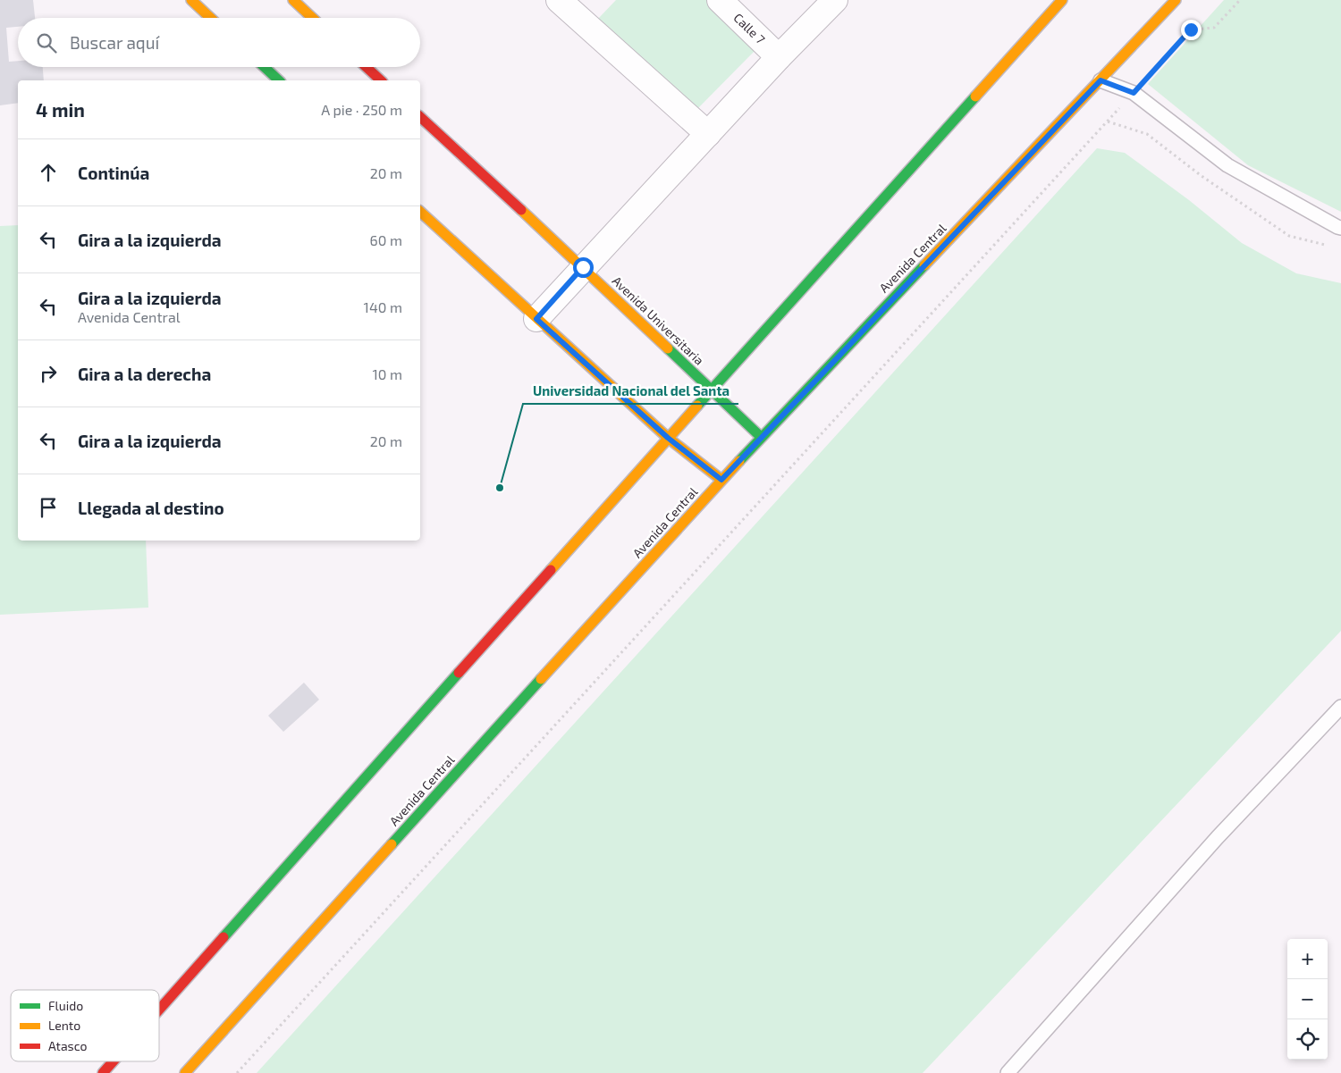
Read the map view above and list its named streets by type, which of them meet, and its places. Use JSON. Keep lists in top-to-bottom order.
{
  "streets": {
    "main road": ["Avenida Central", "Avenida Universitaria"],
    "street": ["Calle 7"]
  },
  "crossings": [
    ["Avenida Central", "Avenida Universitaria"]
  ],
  "places": ["Universidad Nacional del Santa"],
  "legend": ["Fluido", "Lento", "Atasco"],
  "page": {
    "search": "Buscar aquí",
    "heading": ["4 min", "A pie · 250 m"],
    "list": [
      ["Continúa", "20 m"],
      ["Gira a la izquierda", "60 m"],
      ["Gira a la izquierda", "Avenida Central", "140 m"],
      ["Gira a la derecha", "10 m"],
      ["Gira a la izquierda", "20 m"],
      "Llegada al destino"
    ],
    "map_buttons": ["+", "−"]
  }
}
